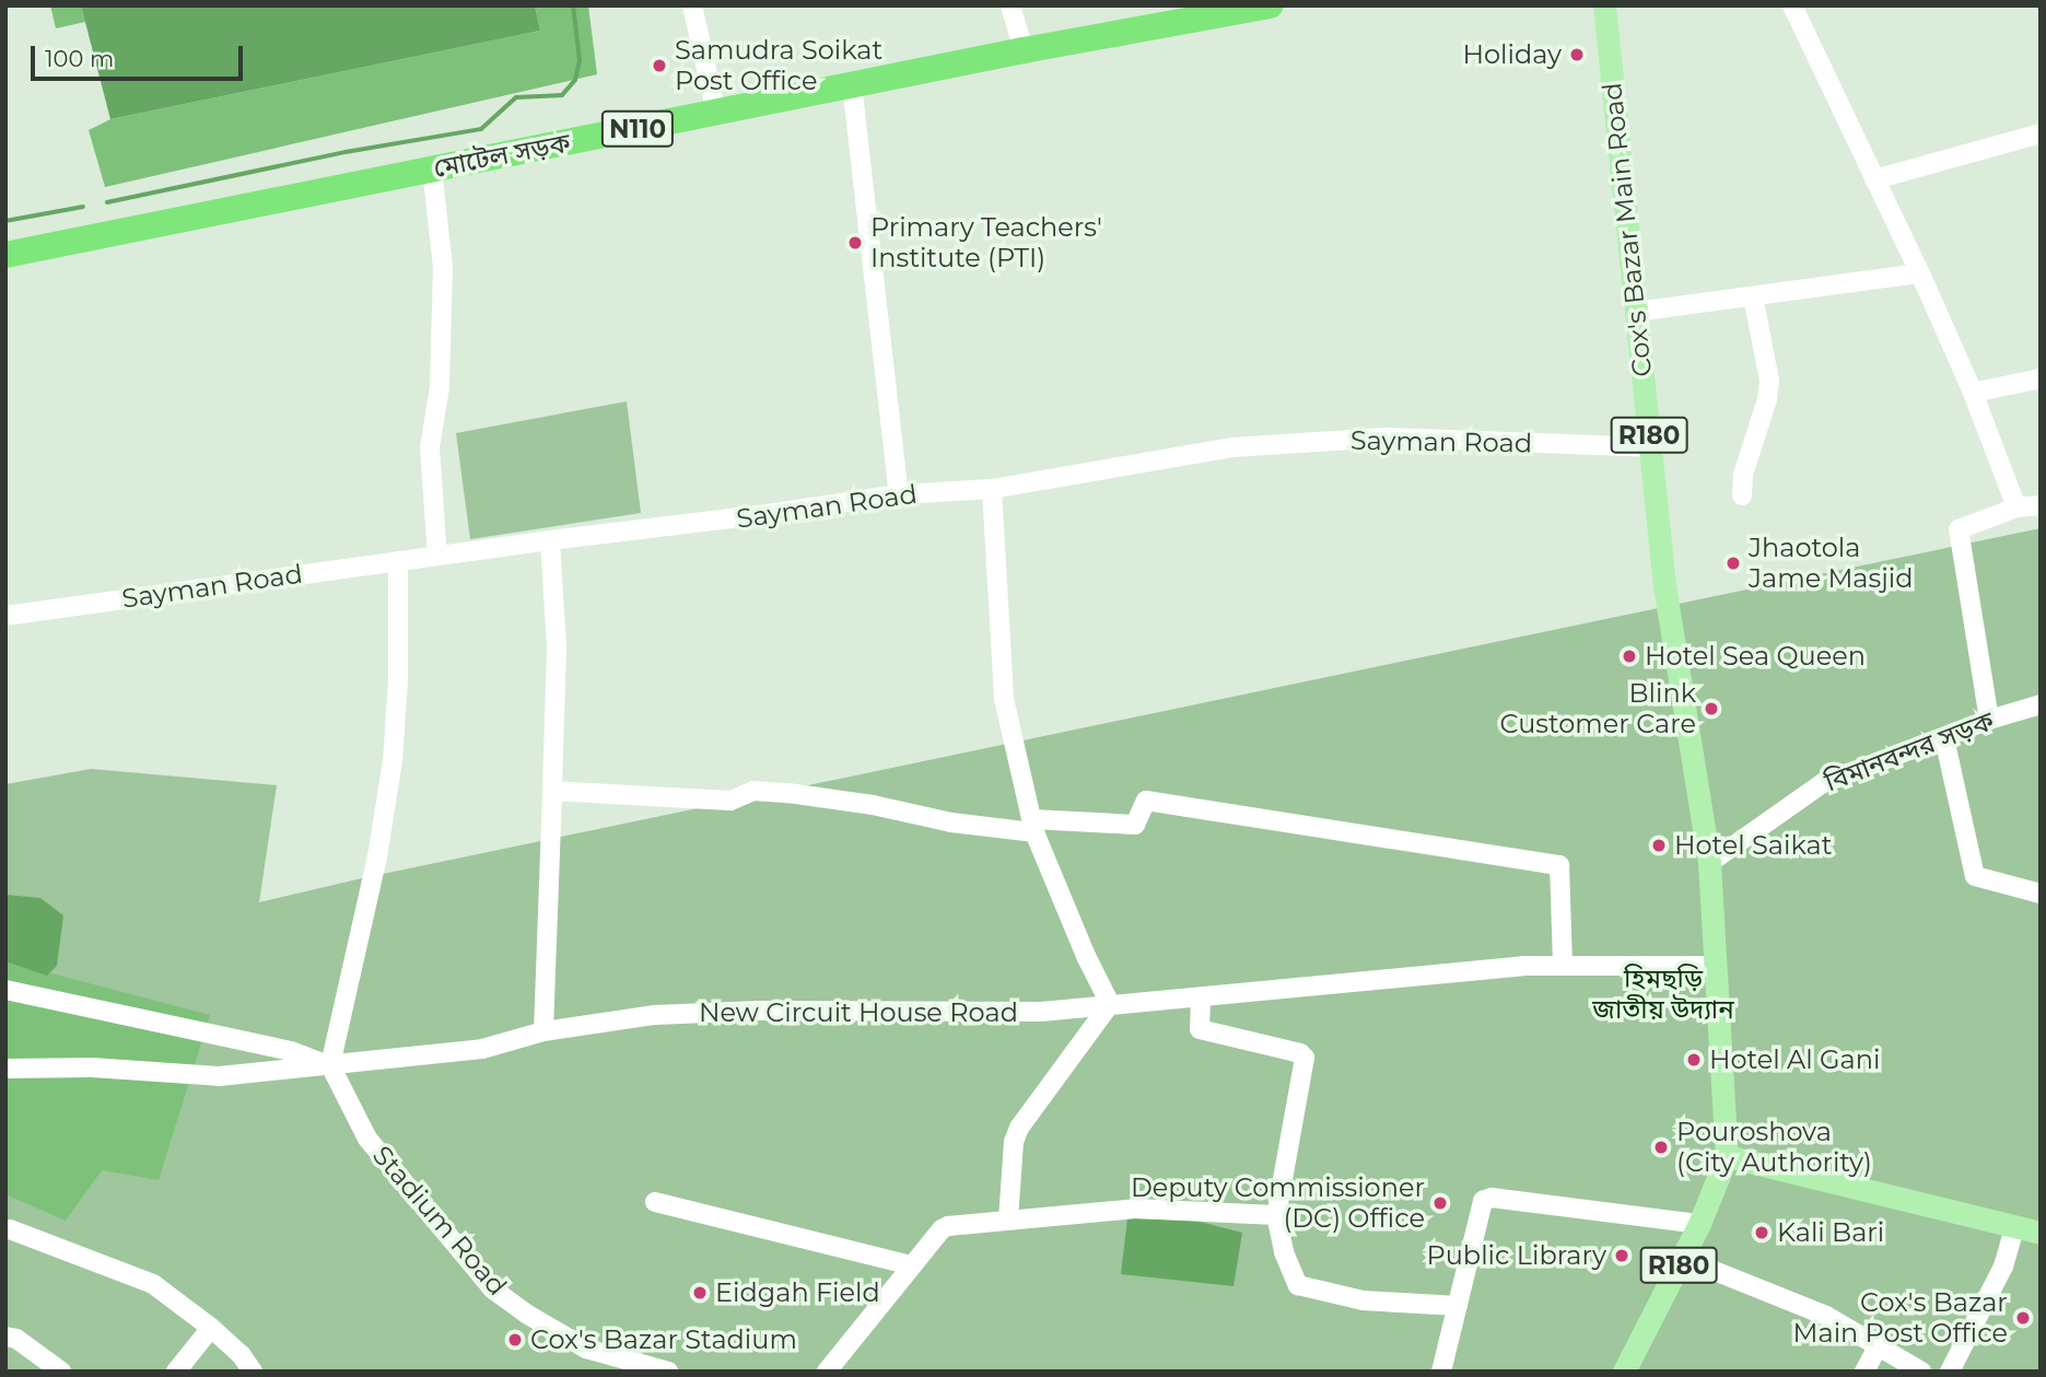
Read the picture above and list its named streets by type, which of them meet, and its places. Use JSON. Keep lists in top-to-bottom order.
{
  "streets": {
    "highway": ["N110", "মোটেল সড়ক"],
    "main road": ["Cox's Bazar Main Road", "R180"],
    "street": [
      "Sayman Road",
      "বিমানবন্দর সড়ক",
      "New Circuit House Road",
      "Stadium Road"
    ]
  },
  "crossings": [
    ["Cox's Bazar Main Road", "R180"],
    ["Cox's Bazar Main Road", "Sayman Road"],
    ["Cox's Bazar Main Road", "বিমানবন্দর সড়ক"],
    ["R180", "বিমানবন্দর সড়ক"],
    ["R180", "New Circuit House Road"],
    ["New Circuit House Road", "Stadium Road"]
  ],
  "parks": ["হিমছড়ি জাতীয় উদ্যান"],
  "places": [
    "Holiday",
    "Samudra Soikat Post Office",
    "Primary Teachers' Institute (PTI)",
    "Jhaotola Jame Masjid",
    "Hotel Sea Queen",
    "Blink Customer Care",
    "Hotel Saikat",
    "Hotel Al Gani",
    "Pouroshova (City Authority)",
    "Deputy Commissioner (DC) Office",
    "Kali Bari",
    "Public Library",
    "Eidgah Field",
    "Cox's Bazar Main Post Office",
    "Cox's Bazar Stadium"
  ],
  "scale_bar": "100 m"
}
